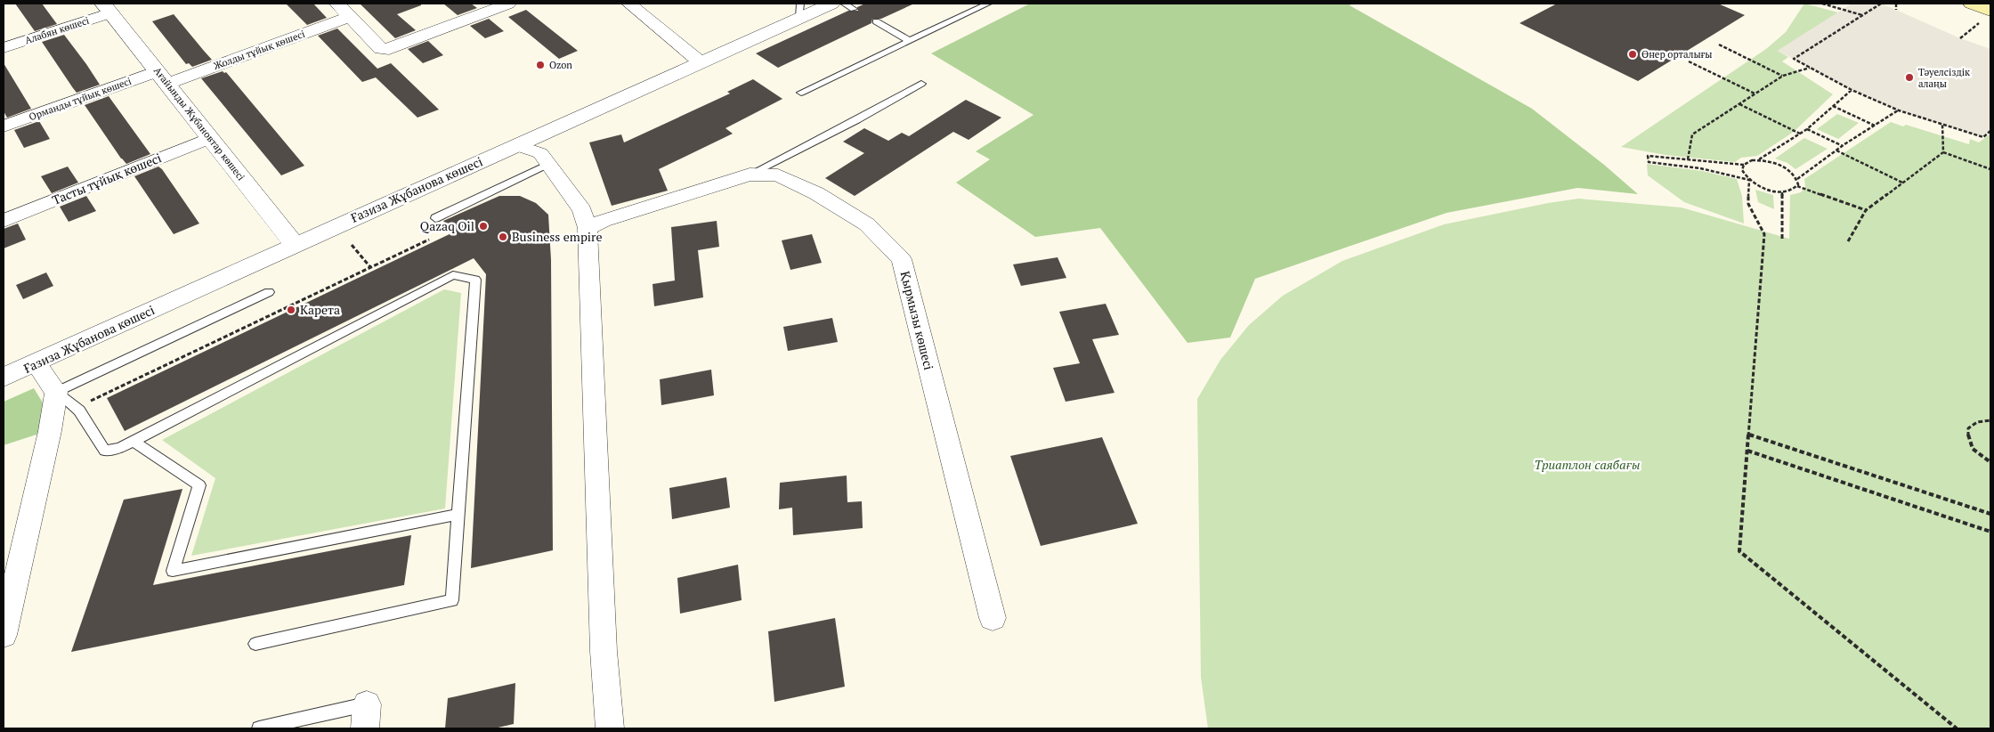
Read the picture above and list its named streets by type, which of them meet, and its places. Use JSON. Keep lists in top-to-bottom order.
{
  "streets": {
    "street": [
      "Алабян көшесі",
      "Жолды тұйық көшесі",
      "Орманды тұйық көшесі",
      "Ағайынды Жұбановтар көшесі",
      "Тасты тұйық көшесі",
      "Ғазиза Жұбанова көшесі",
      "Қырмызы көшесі"
    ]
  },
  "crossings": [
    ["Алабян көшесі", "Ағайынды Жұбановтар көшесі"],
    ["Жолды тұйық көшесі", "Орманды тұйық көшесі"],
    ["Жолды тұйық көшесі", "Ағайынды Жұбановтар көшесі"],
    ["Орманды тұйық көшесі", "Ағайынды Жұбановтар көшесі"],
    ["Ағайынды Жұбановтар көшесі", "Тасты тұйық көшесі"],
    ["Ағайынды Жұбановтар көшесі", "Ғазиза Жұбанова көшесі"]
  ],
  "parks": ["Триатлон саябағы"],
  "places": [
    "Өнер орталығы",
    "Ozon",
    "Тәуелсіздік алаңы",
    "Qazaq Oil",
    "Business empire",
    "Карета"
  ]
}
